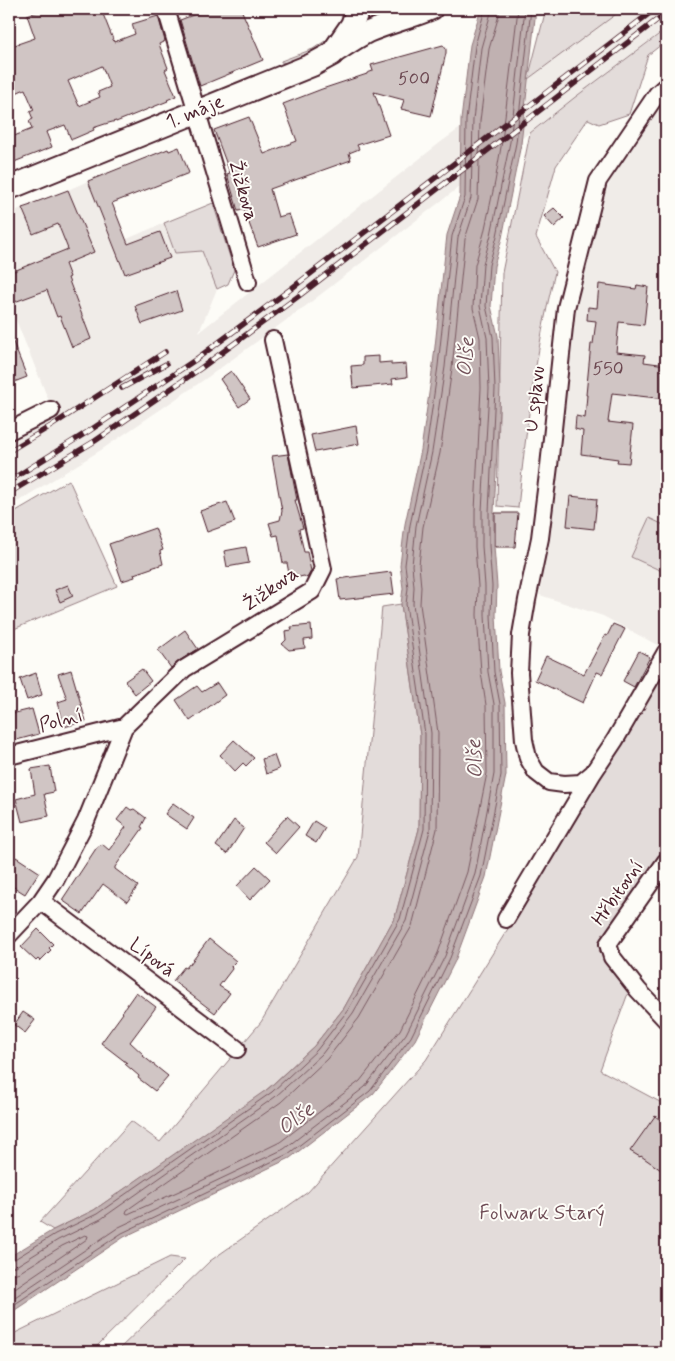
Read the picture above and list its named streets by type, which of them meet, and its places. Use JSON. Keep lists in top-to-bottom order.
{
  "streets": {
    "main road": ["1. máje"],
    "street": [
      "Žižkova",
      "U splavu",
      "Polní",
      "Hřbitovní",
      "Lípová"
    ]
  },
  "crossings": [
    ["1. máje", "Žižkova"],
    ["Žižkova", "Polní"]
  ],
  "water": ["Olše"],
  "parks": ["Folwark Starý"],
  "house_numbers": ["500", "550"]
}
